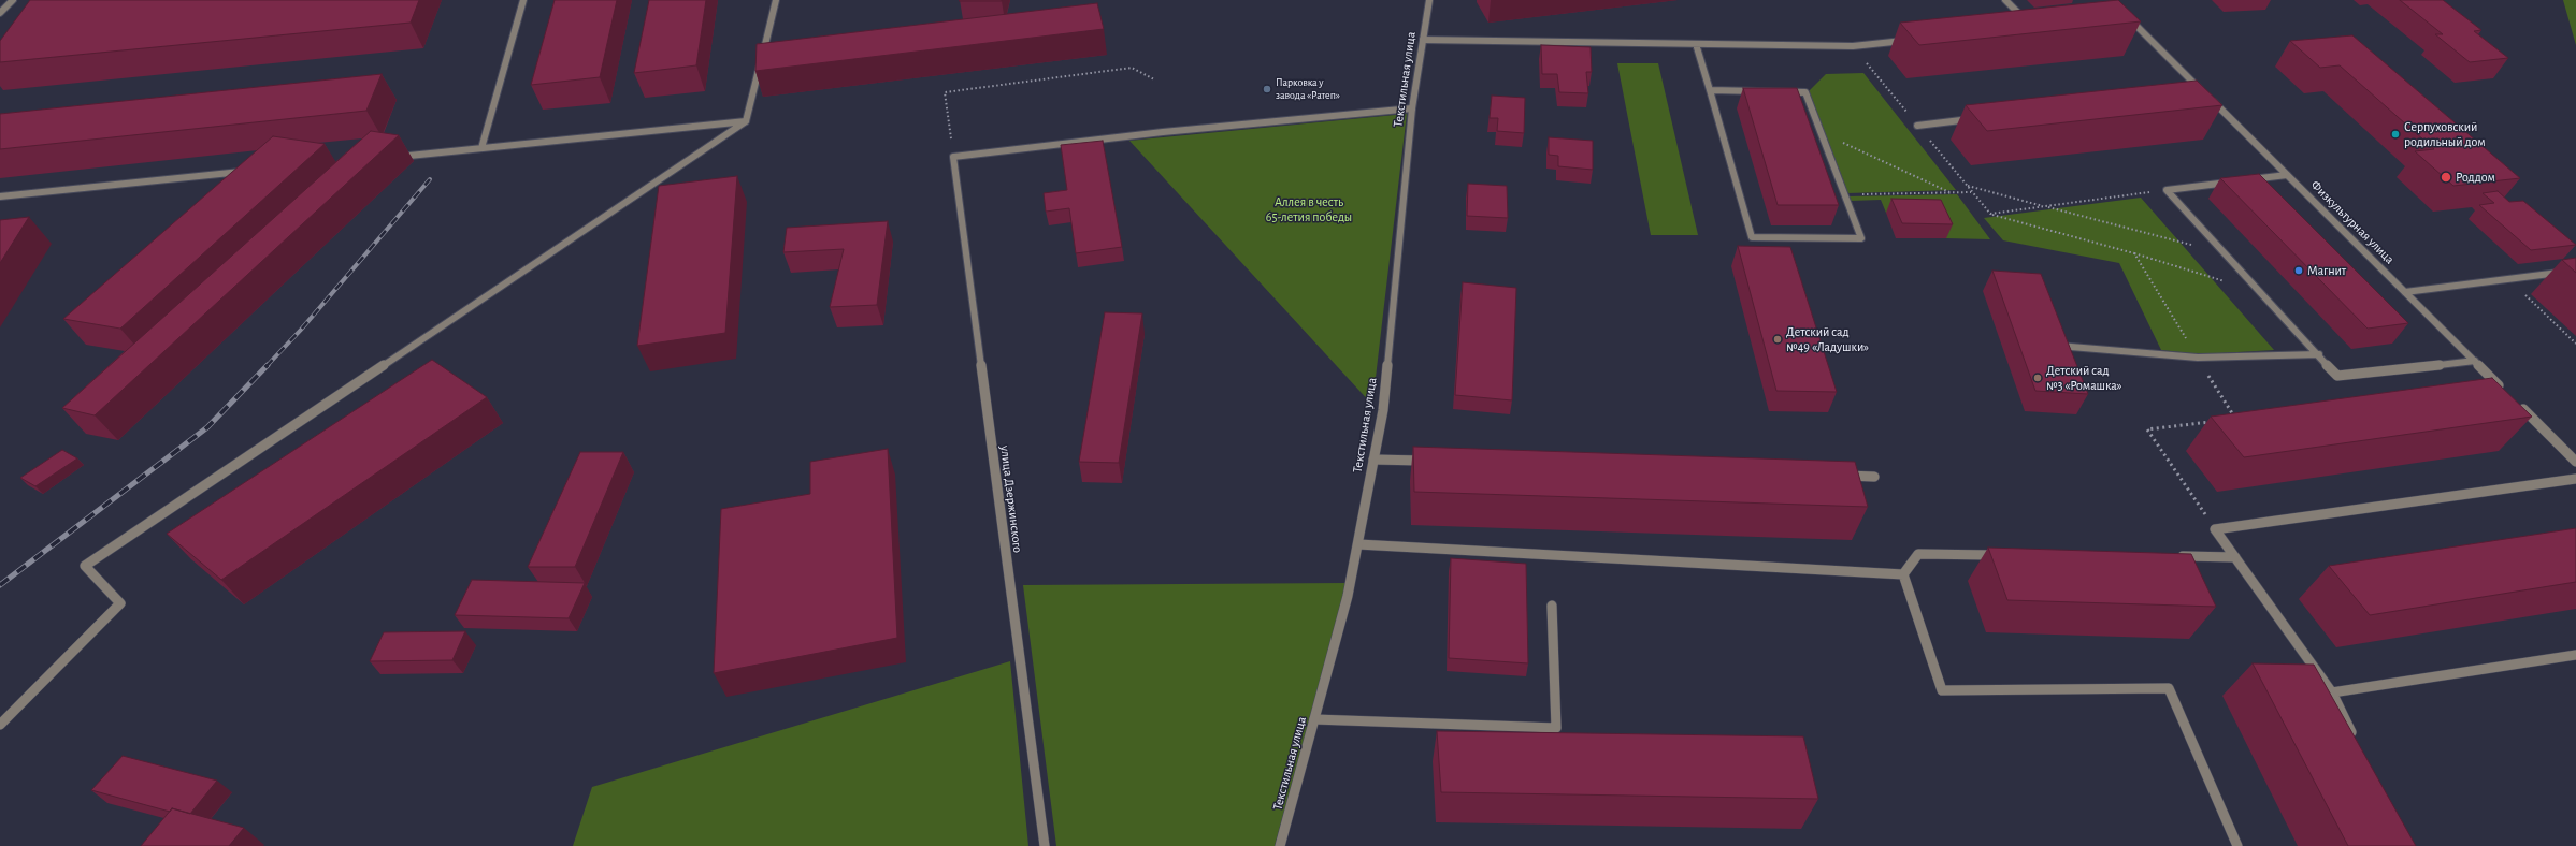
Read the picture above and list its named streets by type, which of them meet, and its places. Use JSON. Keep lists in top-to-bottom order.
{
  "streets": {
    "street": ["Текстильная улица", "Физкультурная улица", "улица Дзержинского"]
  },
  "parks": ["Аллея в честь 65-летия победы"],
  "places": [
    "Парковка у завода «Ратеп»",
    "Серпуховский родильный дом",
    "Роддом",
    "Магнит",
    "Детский сад №49 «Ладушки»",
    "Детский сад №3 «Ромашка»"
  ]
}
